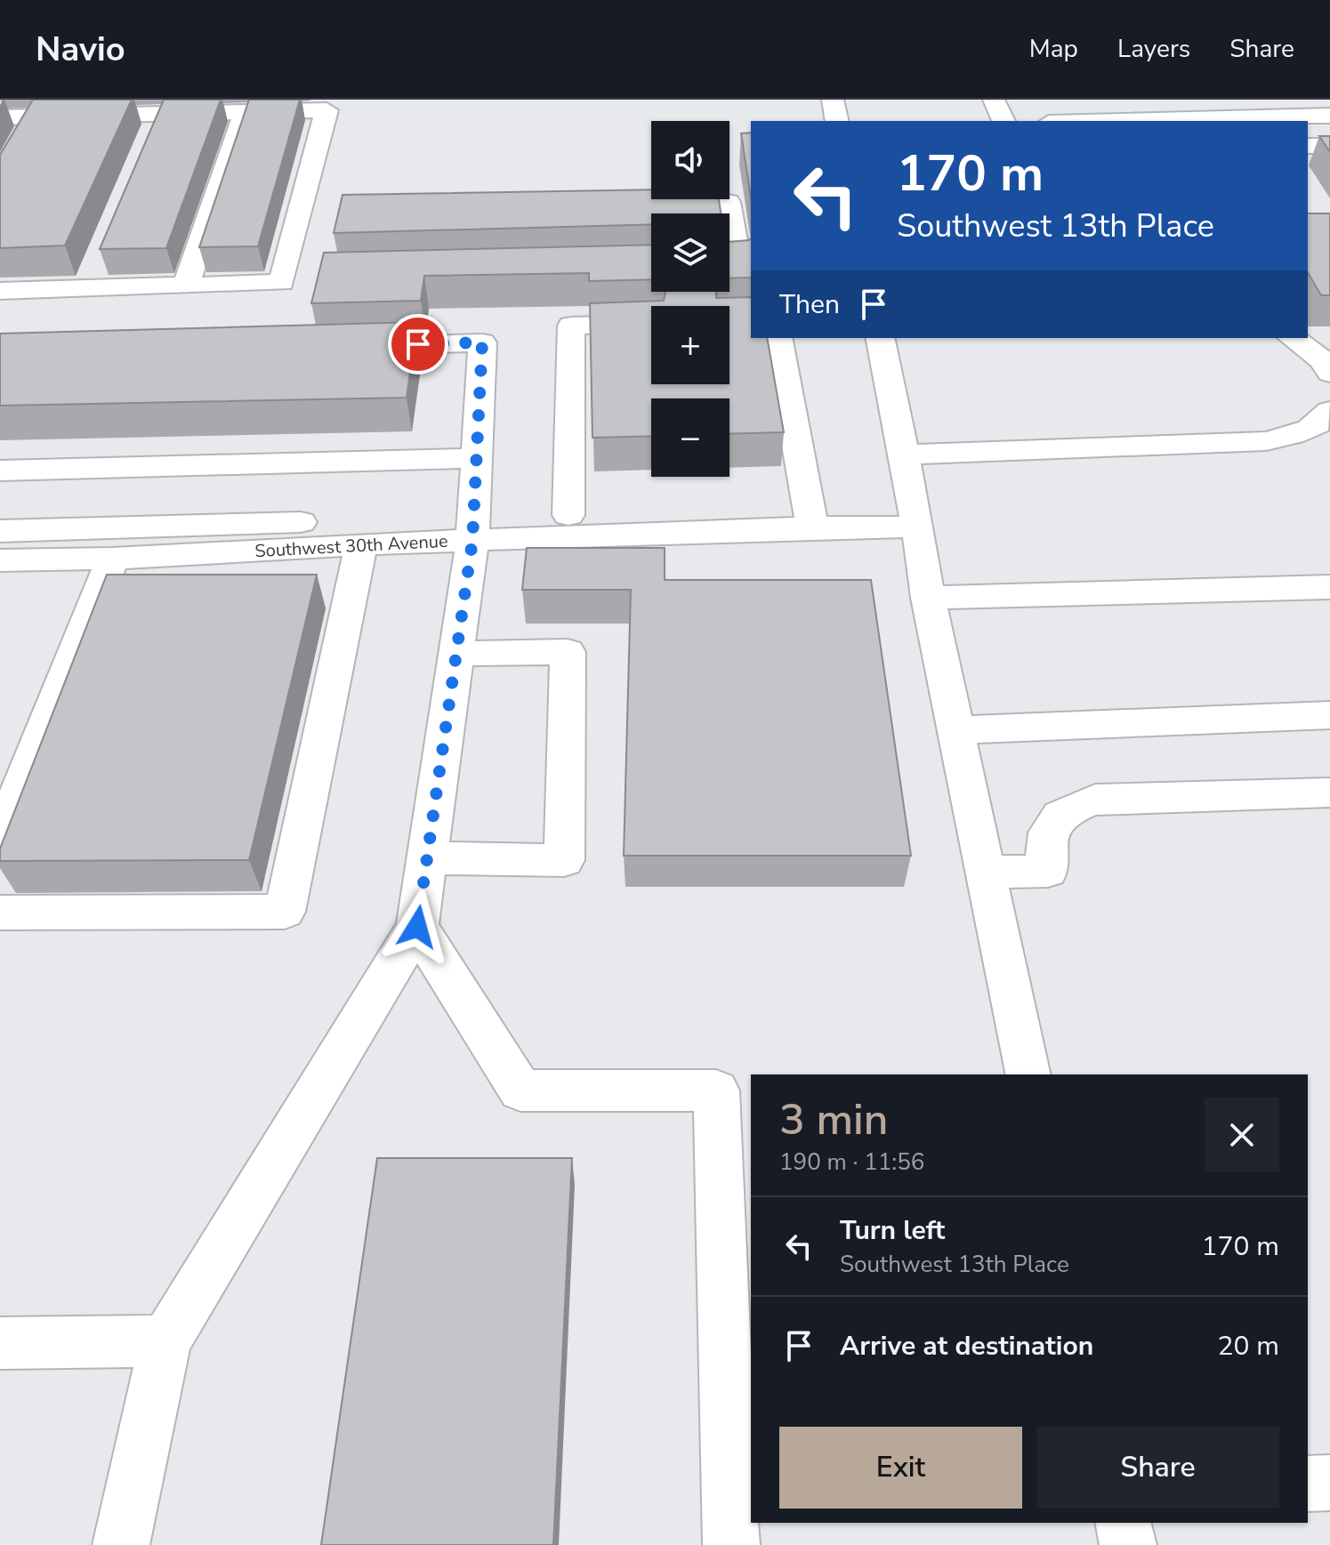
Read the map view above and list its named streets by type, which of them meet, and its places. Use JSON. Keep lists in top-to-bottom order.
{
  "streets": {
    "street": ["Southwest 30th Avenue"]
  },
  "page": {
    "header": "Navio",
    "nav": ["Map", "Layers", "Share"],
    "map_buttons": ["+", "−"],
    "turn": ["170 m", "Southwest 13th Place"],
    "then": "Then",
    "heading": ["3 min", "190 m · 11:56"],
    "list": [
      {
        "name": "Turn left",
        "note": "Southwest 13th Place",
        "value": "170 m"
      },
      {
        "name": "Arrive at destination",
        "value": "20 m"
      }
    ],
    "buttons": ["Exit", "Share"]
  }
}
